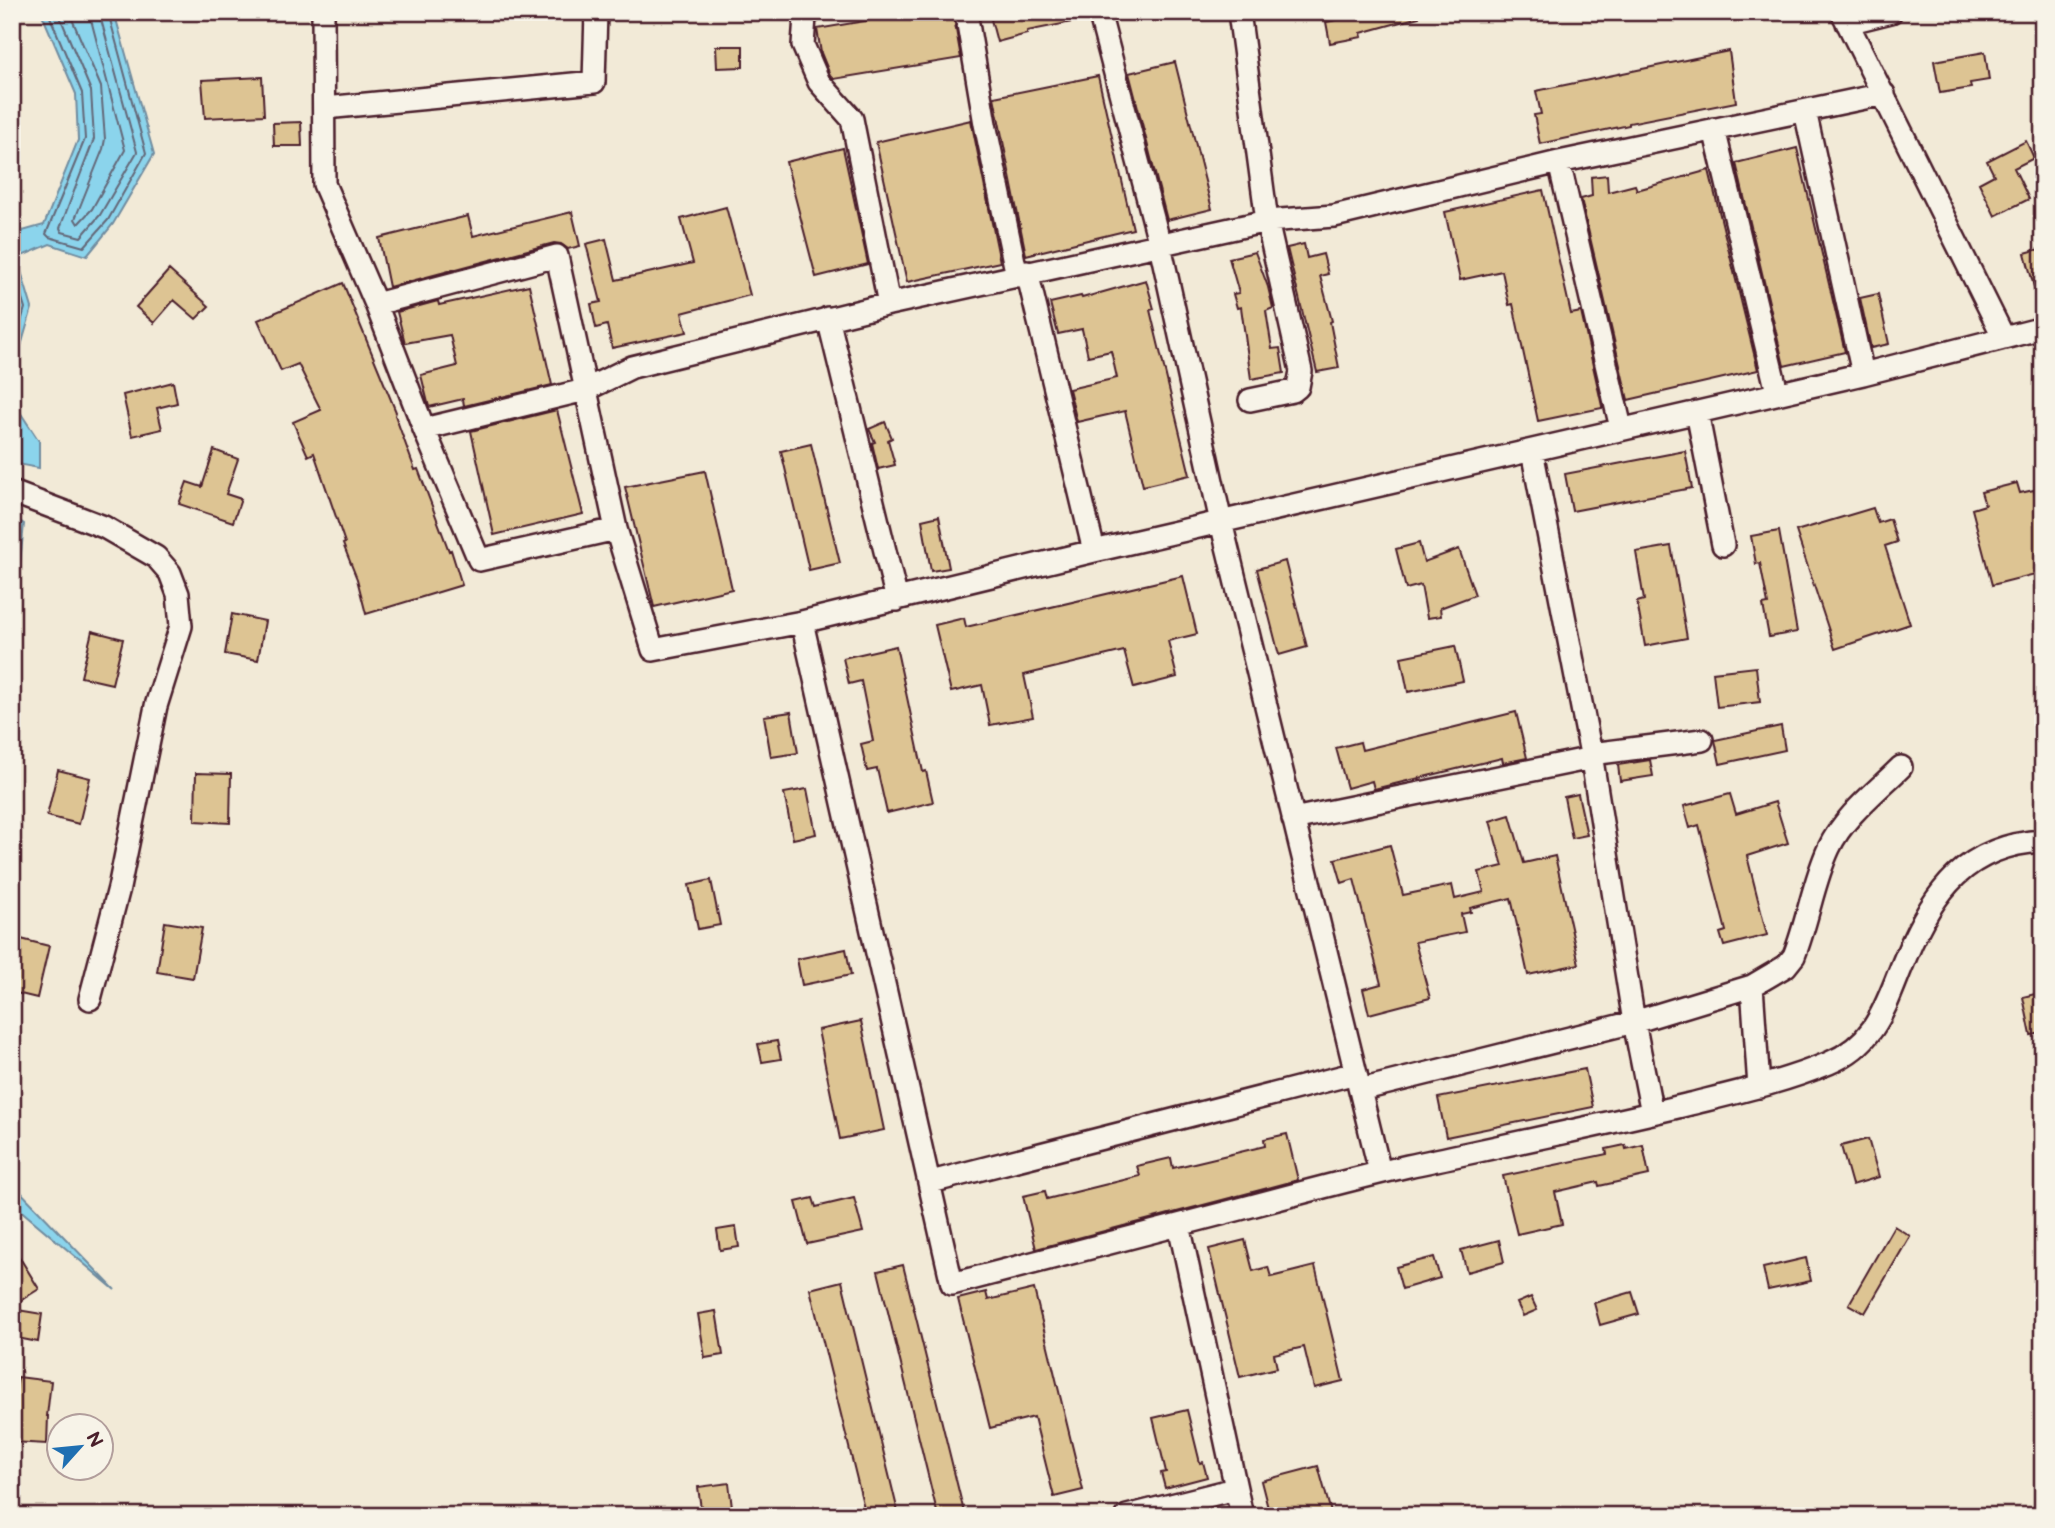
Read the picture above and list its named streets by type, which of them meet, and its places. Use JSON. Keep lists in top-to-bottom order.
{
  "north": "top right"
}
